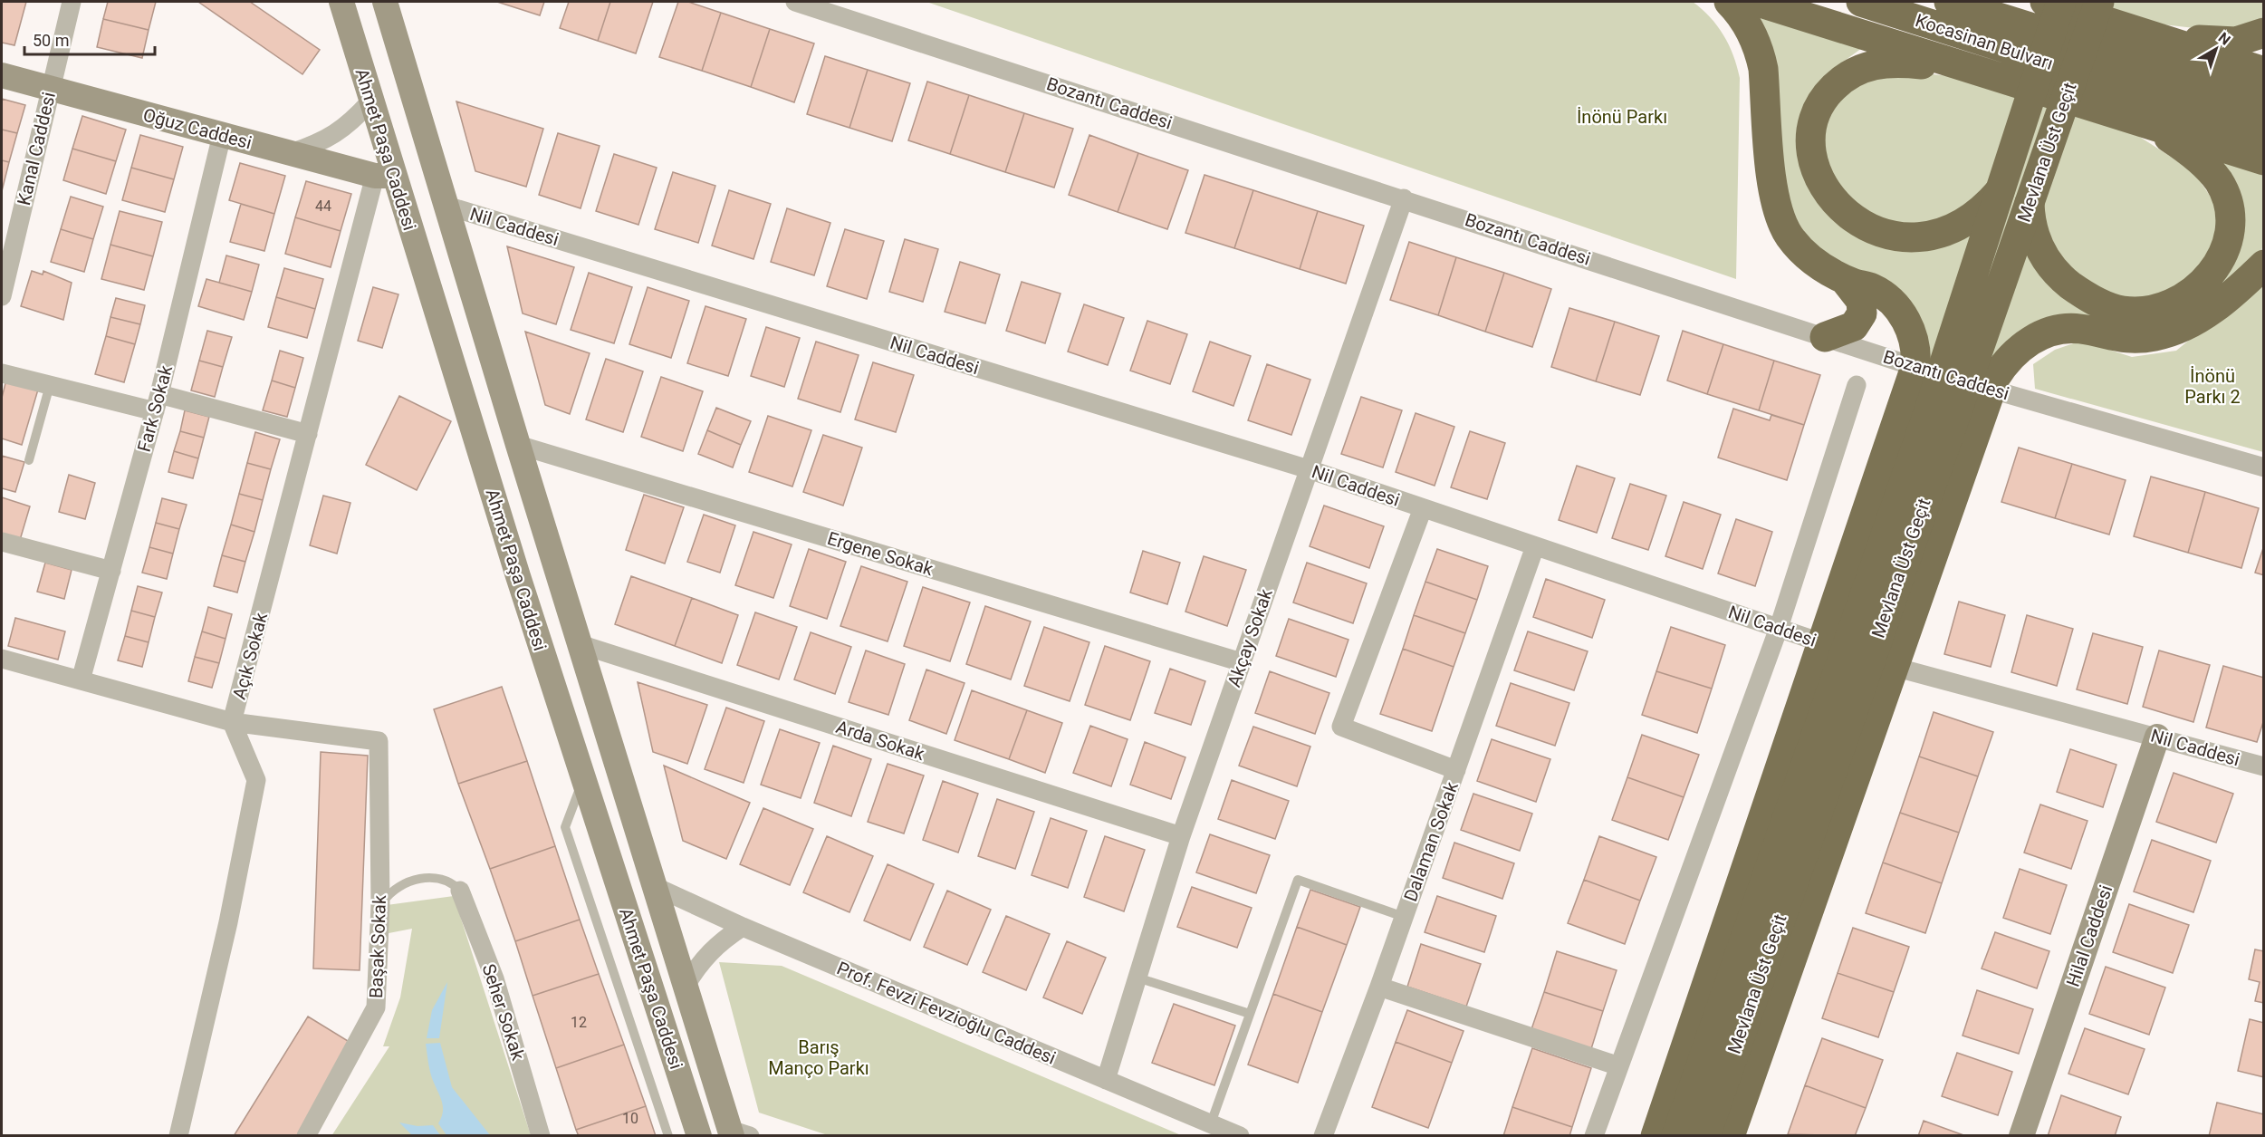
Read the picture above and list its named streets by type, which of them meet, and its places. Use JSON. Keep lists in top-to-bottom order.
{
  "streets": {
    "highway": ["Kocasinan Bulvarı", "Mevlana Üst Geçit"],
    "street": [
      "Bozantı Caddesi",
      "Oğuz Caddesi",
      "Kanal Caddesi",
      "Ahmet Paşa Caddesi",
      "Nil Caddesi",
      "Fark Sokak",
      "Ergene Sokak",
      "Akçay Sokak",
      "Açık Sokak",
      "Arda Sokak",
      "Dalaman Sokak",
      "Hilal Caddesi",
      "Başak Sokak",
      "Seher Sokak",
      "Prof. Fevzi Fevzioğlu Caddesi"
    ]
  },
  "crossings": [
    ["Bozantı Caddesi", "Akçay Sokak"],
    ["Oğuz Caddesi", "Kanal Caddesi"],
    ["Oğuz Caddesi", "Ahmet Paşa Caddesi"],
    ["Oğuz Caddesi", "Fark Sokak"],
    ["Oğuz Caddesi", "Açık Sokak"],
    ["Ahmet Paşa Caddesi", "Nil Caddesi"],
    ["Ahmet Paşa Caddesi", "Ergene Sokak"],
    ["Ahmet Paşa Caddesi", "Açık Sokak"],
    ["Ahmet Paşa Caddesi", "Arda Sokak"],
    ["Ahmet Paşa Caddesi", "Prof. Fevzi Fevzioğlu Caddesi"],
    ["Nil Caddesi", "Akçay Sokak"],
    ["Nil Caddesi", "Dalaman Sokak"],
    ["Nil Caddesi", "Hilal Caddesi"],
    ["Ergene Sokak", "Akçay Sokak"],
    ["Akçay Sokak", "Arda Sokak"],
    ["Akçay Sokak", "Prof. Fevzi Fevzioğlu Caddesi"],
    ["Açık Sokak", "Başak Sokak"]
  ],
  "parks": ["İnönü Parkı", "İnönü Parkı 2", "Barış Manço Parkı"],
  "house_numbers": ["44", "12", "10"],
  "scale_bar": "50 m",
  "north": "top right"
}
